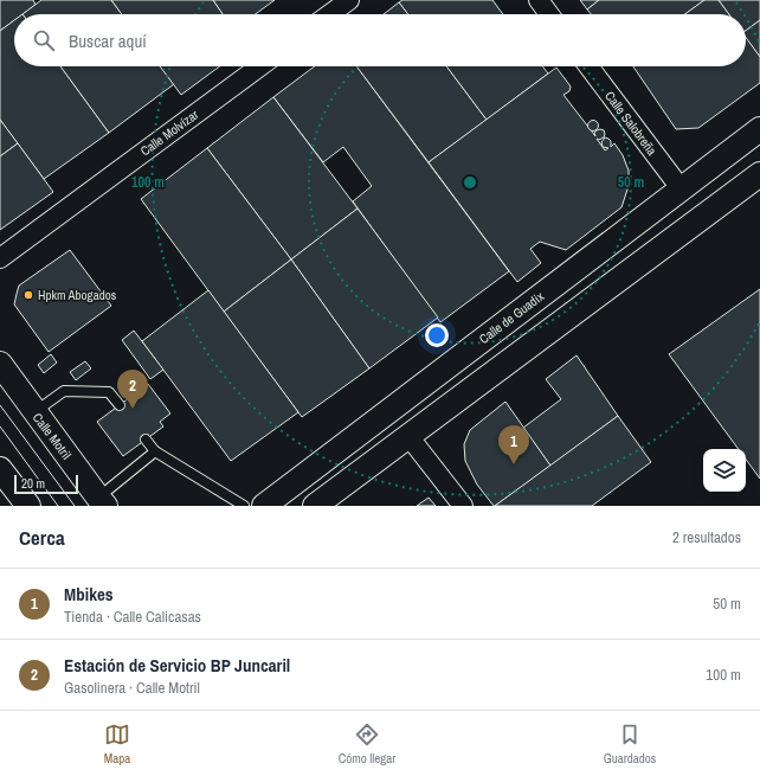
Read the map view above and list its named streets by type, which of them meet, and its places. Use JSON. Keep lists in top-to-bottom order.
{
  "streets": {
    "street": [
      "Calle Salobreña",
      "Calle Molvízar",
      "Calle de Guadix",
      "Calle Motril"
    ]
  },
  "crossings": [
    ["Calle Salobreña", "Calle de Guadix"]
  ],
  "places": ["Hpkm Abogados"],
  "scale_bar": "20 m",
  "page": {
    "search": "Buscar aquí",
    "pins": ["2", "1"],
    "scale": "20 m",
    "heading": ["Cerca", "2 resultados"],
    "list": [
      {
        "mark": "1",
        "name": "Mbikes",
        "note": "Tienda · Calle Calicasas",
        "value": "50 m"
      },
      {
        "mark": "2",
        "name": "Estación de Servicio BP Juncaril",
        "note": "Gasolinera · Calle Motril",
        "value": "100 m"
      }
    ],
    "nav": ["Mapa", "Cómo llegar", "Guardados"]
  },
  "rings": ["50 m", "100 m"]
}
